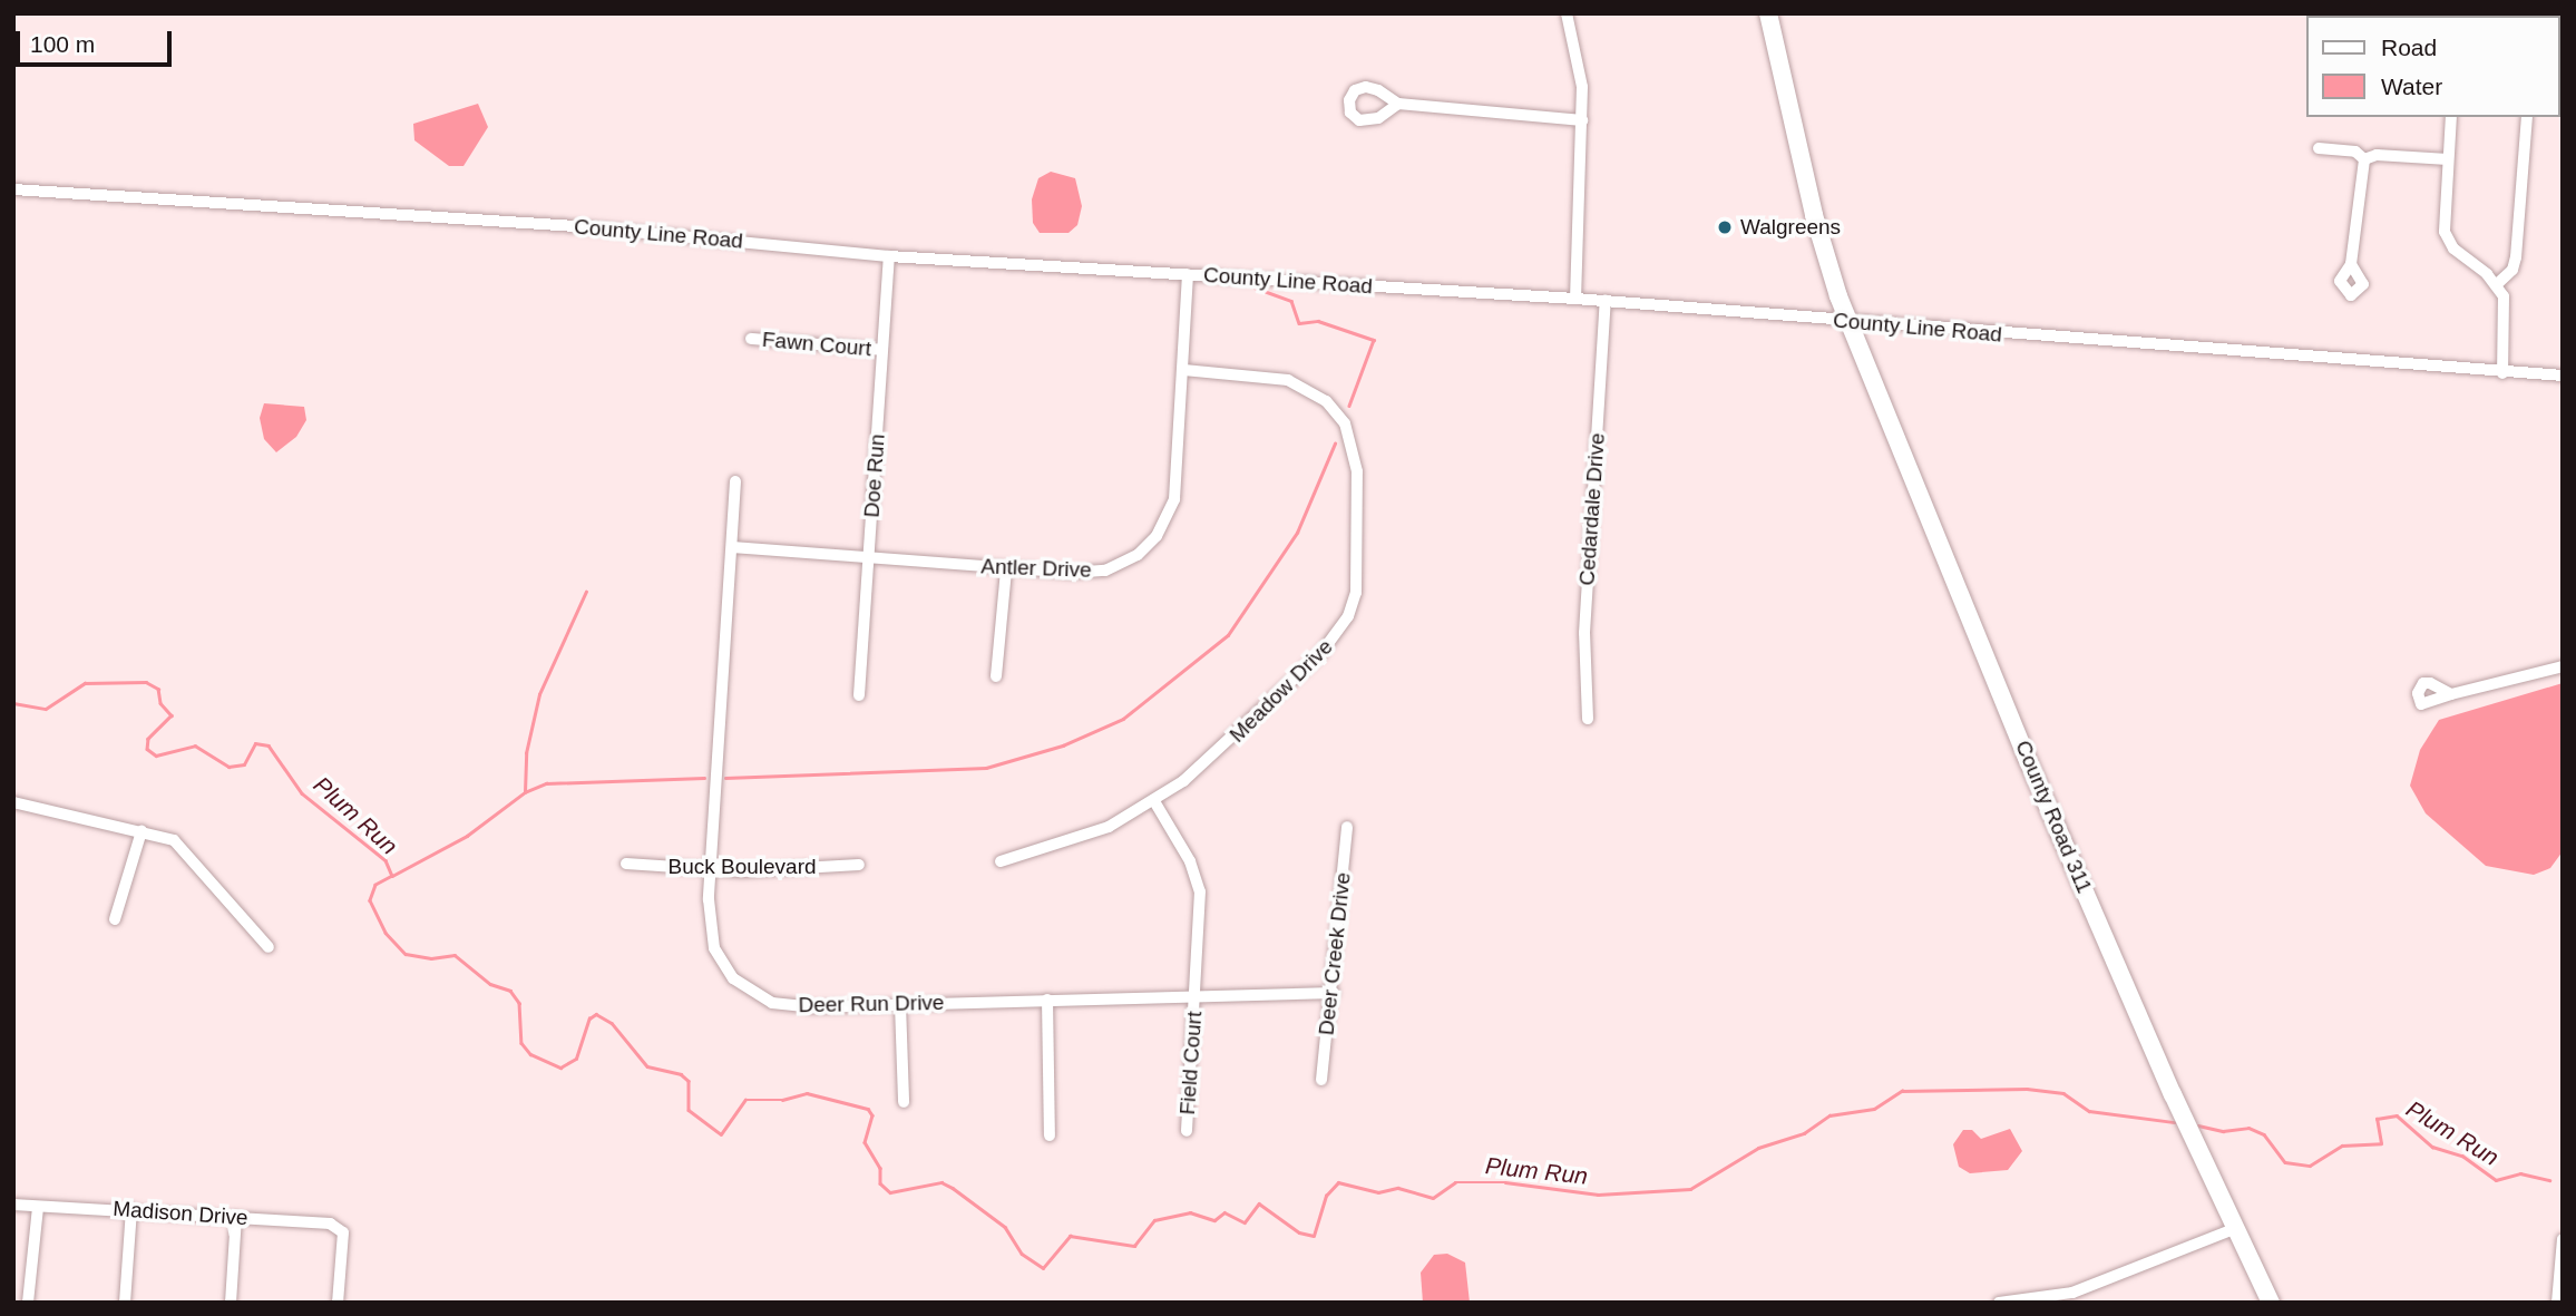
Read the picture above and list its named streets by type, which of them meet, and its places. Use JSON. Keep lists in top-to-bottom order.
{
  "streets": {
    "main road": ["County Road 311"],
    "street": [
      "County Line Road",
      "Fawn Court",
      "Doe Run",
      "Cedardale Drive",
      "Antler Drive",
      "Meadow Drive",
      "Buck Boulevard",
      "Deer Creek Drive",
      "Deer Run Drive",
      "Field Court",
      "Madison Drive"
    ]
  },
  "crossings": [
    ["County Line Road", "Doe Run"],
    ["County Line Road", "Cedardale Drive"],
    ["County Line Road", "Antler Drive"],
    ["County Line Road", "County Road 311"],
    ["Fawn Court", "Doe Run"],
    ["Doe Run", "Antler Drive"],
    ["Antler Drive", "Meadow Drive"],
    ["Antler Drive", "Deer Run Drive"],
    ["Meadow Drive", "Field Court"],
    ["Buck Boulevard", "Deer Run Drive"],
    ["Deer Creek Drive", "Deer Run Drive"],
    ["Deer Run Drive", "Field Court"]
  ],
  "water": ["Plum Run"],
  "places": ["Walgreens"],
  "legend": ["Road", "Water"],
  "scale_bar": "100 m"
}
